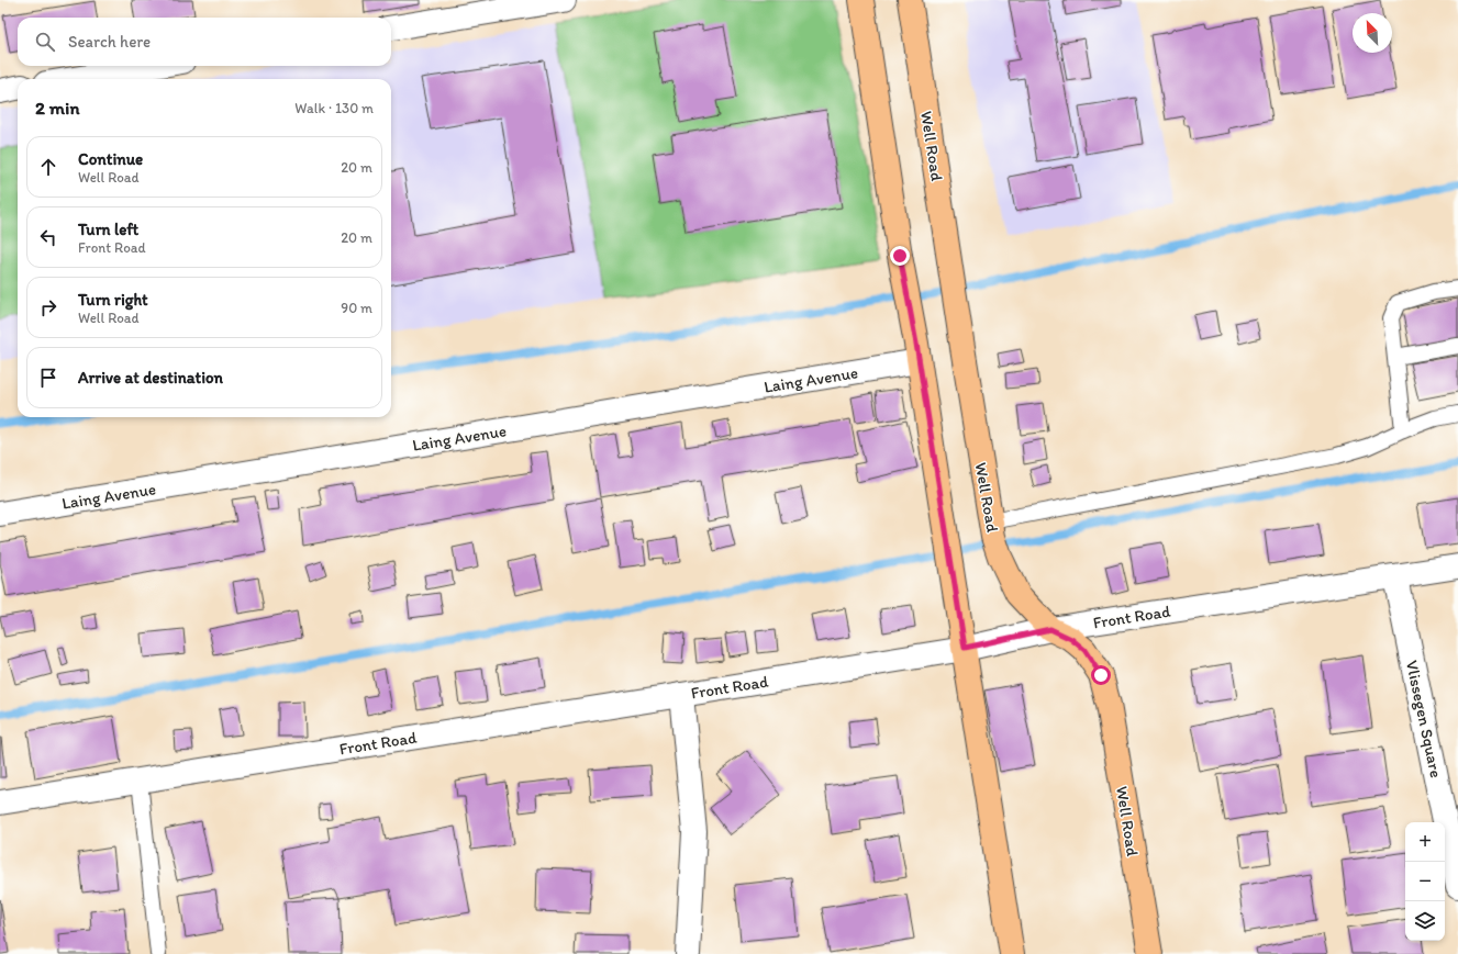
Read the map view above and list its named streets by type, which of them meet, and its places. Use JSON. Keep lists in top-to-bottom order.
{
  "streets": {
    "main road": ["Well Road"],
    "street": ["Laing Avenue", "Front Road", "Vlissegen Square"]
  },
  "crossings": [
    ["Well Road", "Front Road"],
    ["Front Road", "Vlissegen Square"]
  ],
  "north": "top left",
  "page": {
    "search": "Search here",
    "heading": ["2 min", "Walk · 130 m"],
    "list": [
      ["Continue", "Well Road", "20 m"],
      ["Turn left", "Front Road", "20 m"],
      ["Turn right", "Well Road", "90 m"],
      "Arrive at destination"
    ],
    "map_buttons": ["+", "−"]
  }
}
